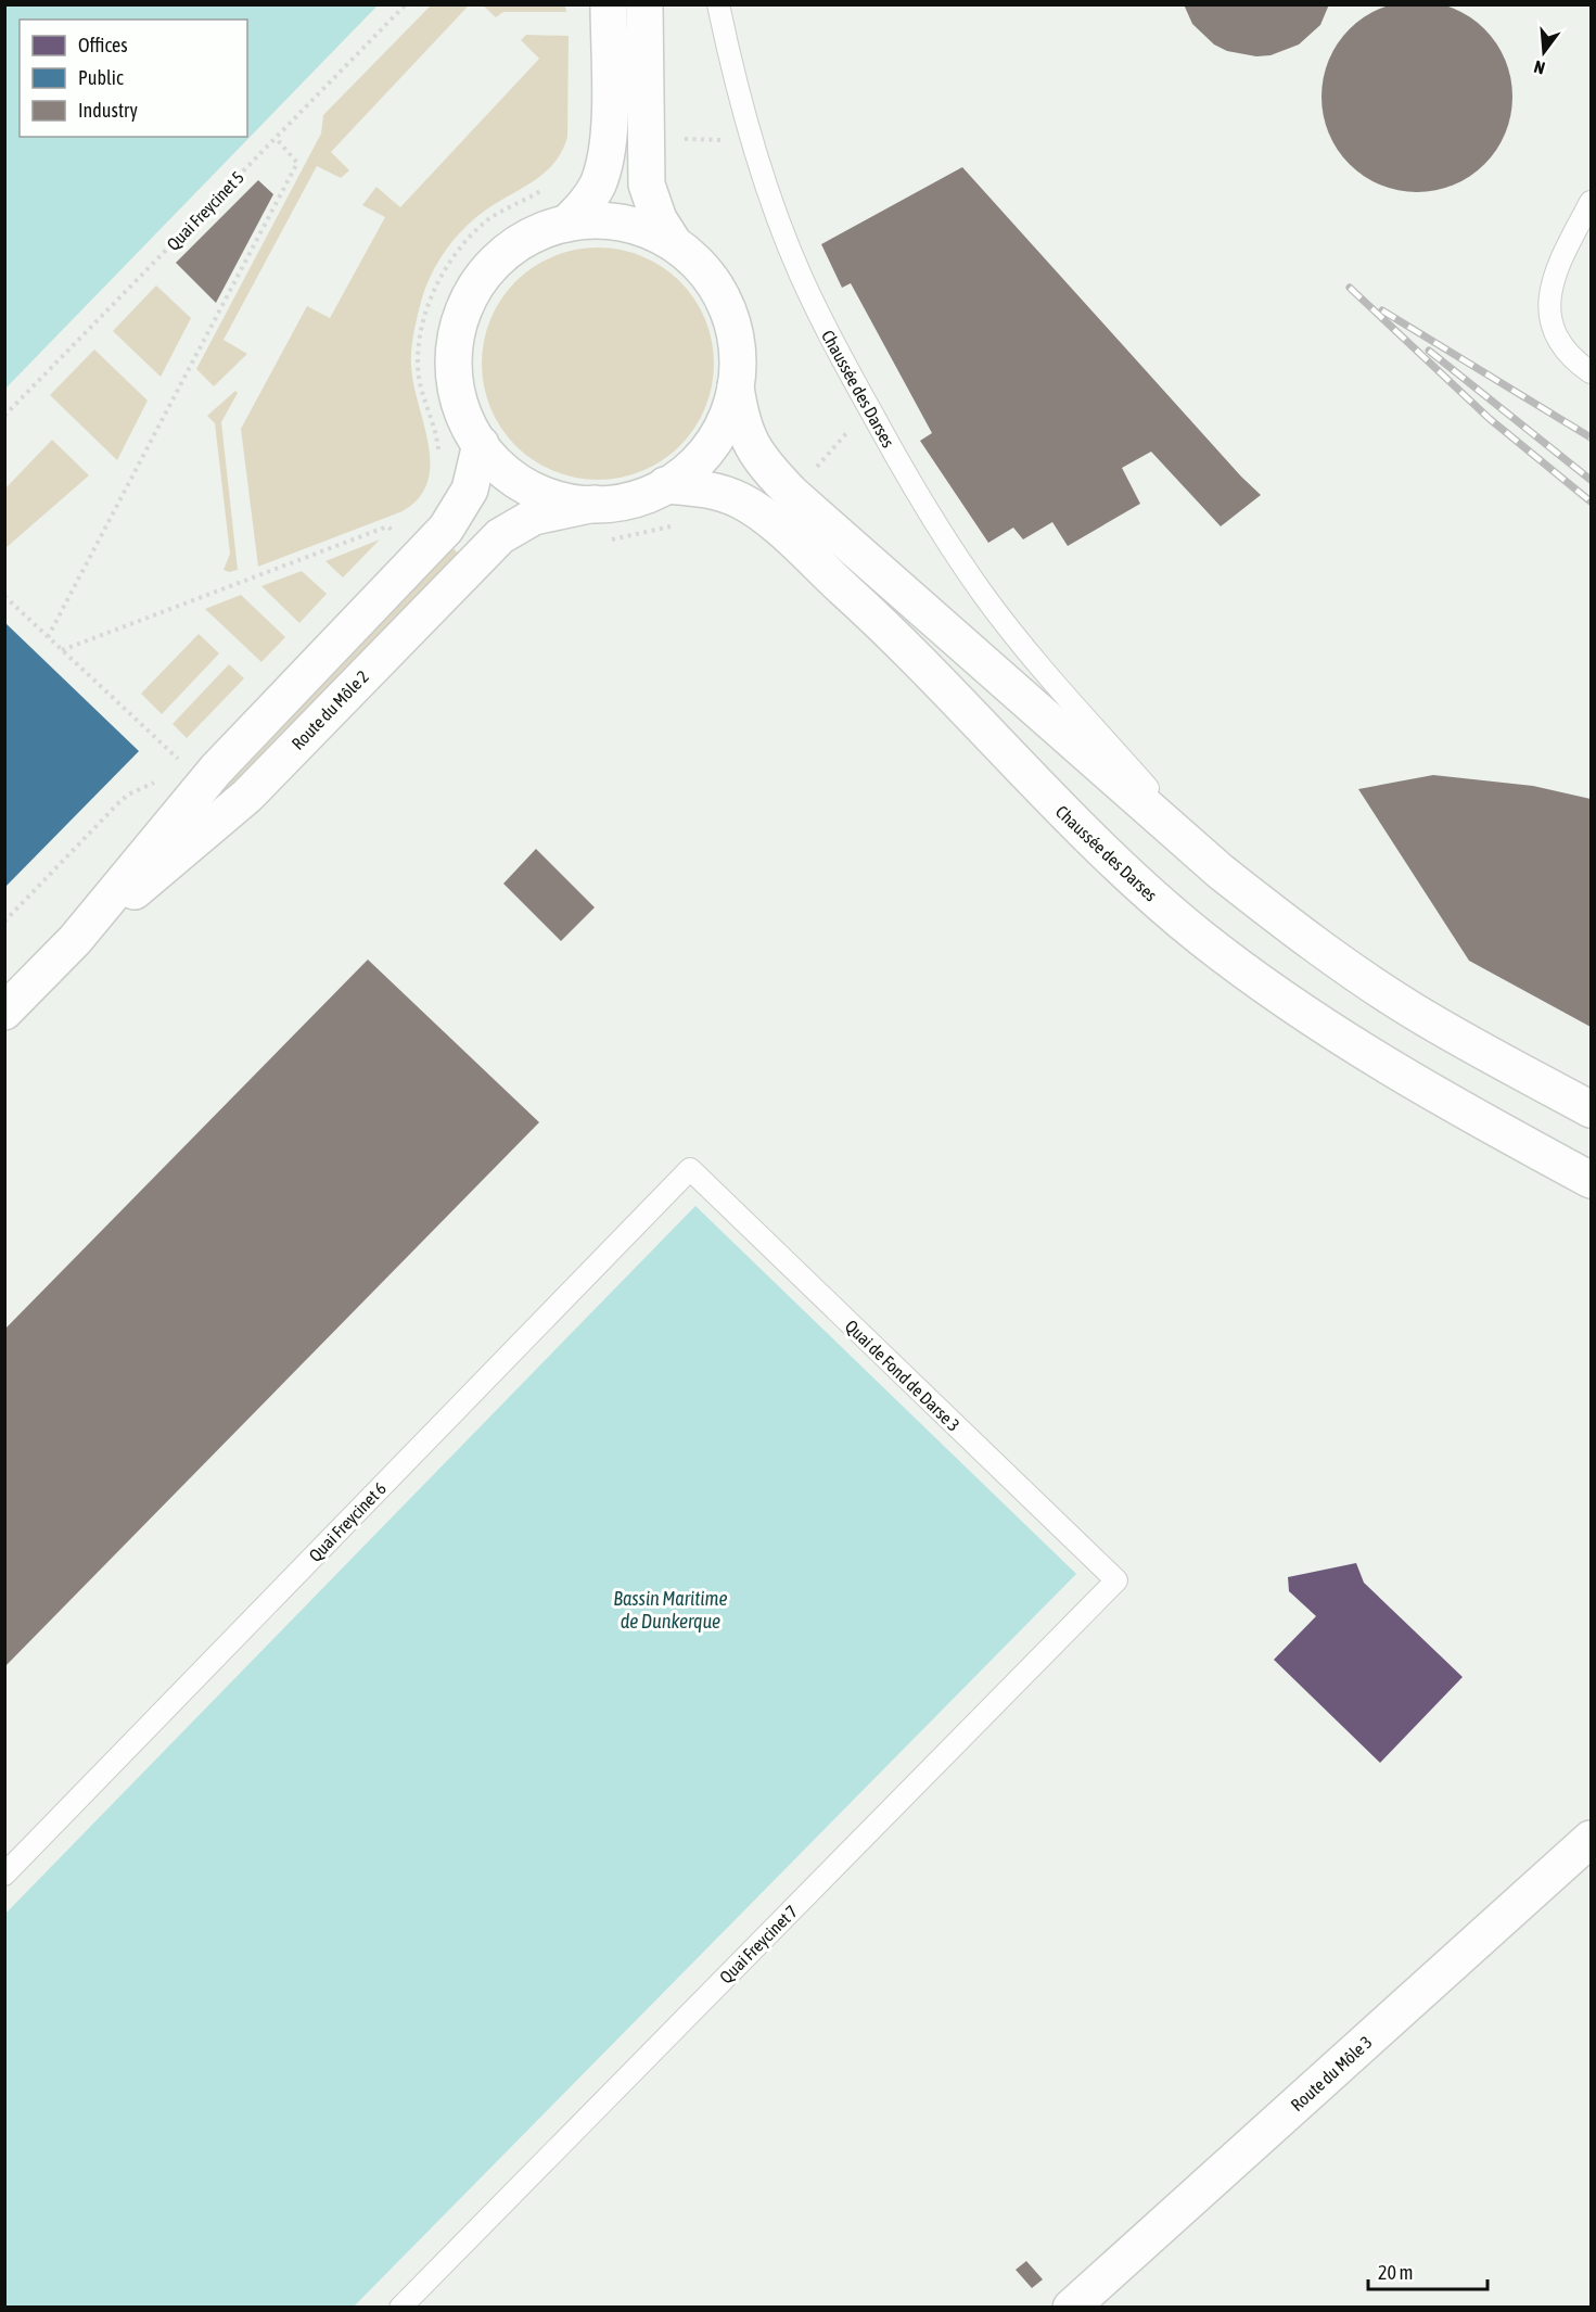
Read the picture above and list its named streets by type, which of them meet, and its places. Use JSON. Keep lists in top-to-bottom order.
{
  "streets": {
    "main road": ["Chaussée des Darses", "Route du Môle 2", "Route du Môle 3"],
    "lane": ["Quai de Fond de Darse 3", "Quai Freycinet 6", "Quai Freycinet 7"],
    "path": ["Quai Freycinet 5"]
  },
  "crossings": [
    ["Quai de Fond de Darse 3", "Quai Freycinet 6"],
    ["Quai de Fond de Darse 3", "Quai Freycinet 7"]
  ],
  "water": ["Bassin Maritime de Dunkerque"],
  "legend": ["Offices", "Public", "Industry"],
  "scale_bar": "20 m",
  "north": "bottom"
}
